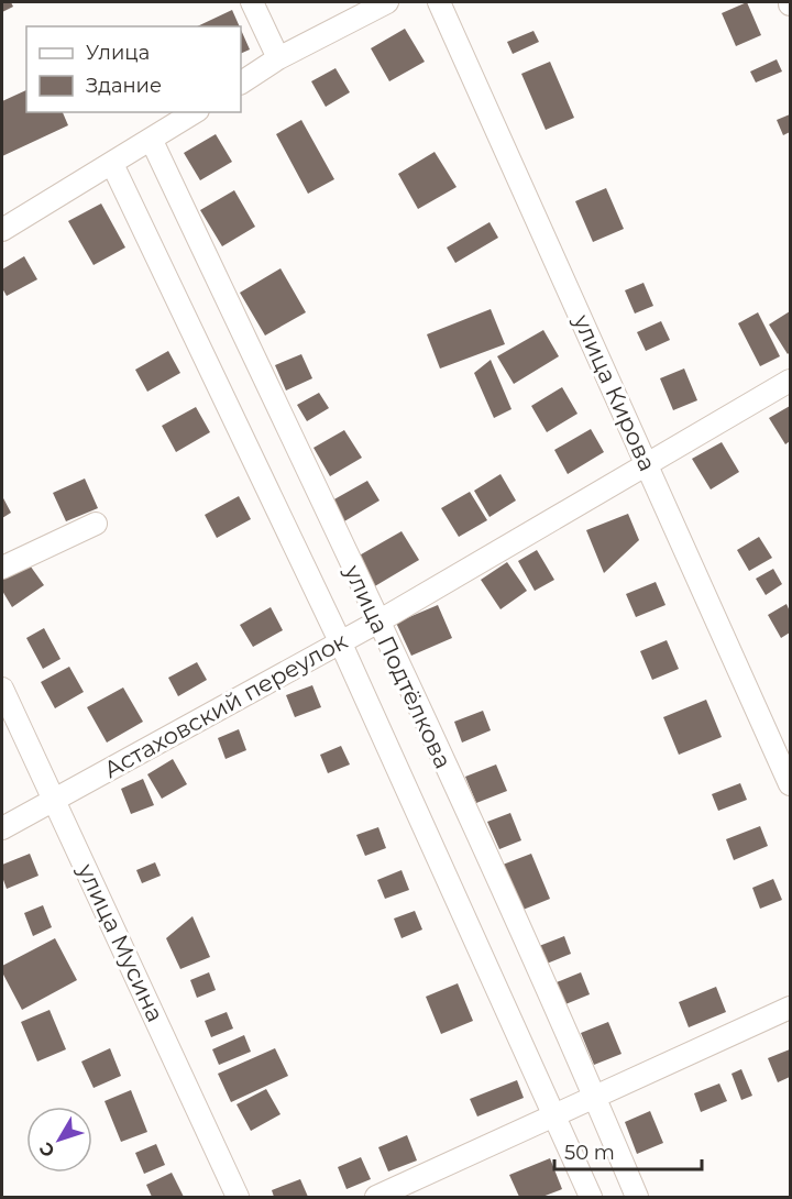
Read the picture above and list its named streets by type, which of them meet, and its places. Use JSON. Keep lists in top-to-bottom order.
{
  "streets": {
    "street": [
      "улица Кирова",
      "улица Подтёлкова",
      "Астаховский переулок",
      "улица Мусина"
    ]
  },
  "crossings": [
    ["улица Кирова", "Астаховский переулок"],
    ["улица Подтёлкова", "Астаховский переулок"],
    ["Астаховский переулок", "улица Мусина"]
  ],
  "legend": ["Улица", "Здание"],
  "scale_bar": "50 m",
  "north": "bottom left"
}
